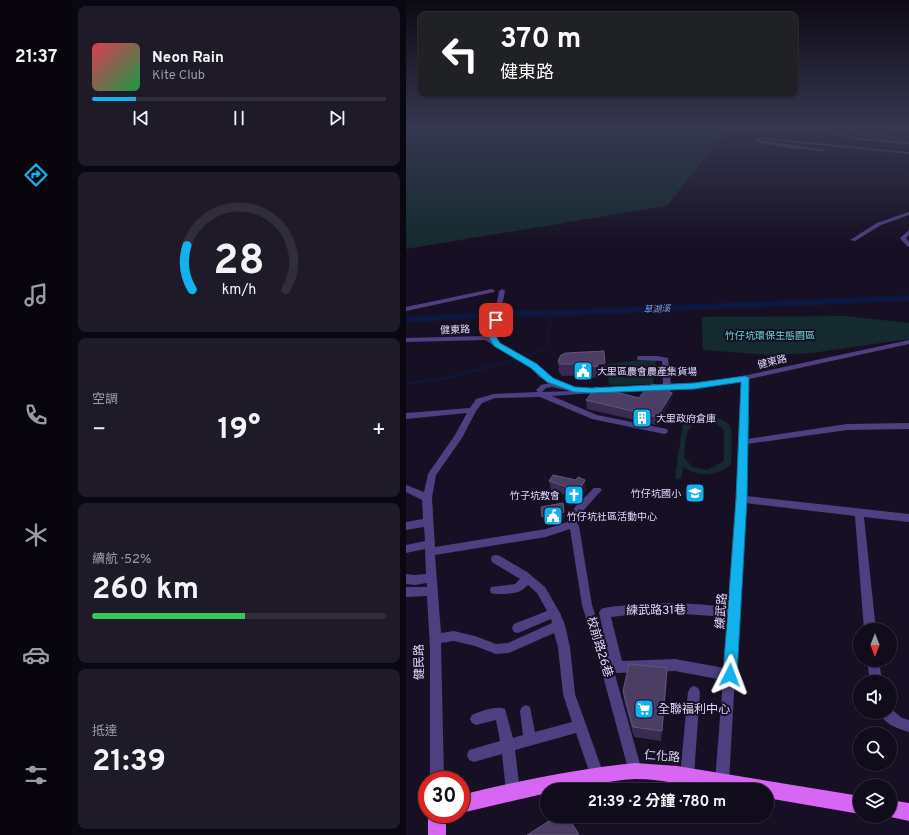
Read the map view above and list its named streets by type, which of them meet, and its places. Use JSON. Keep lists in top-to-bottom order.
{
  "streets": {
    "main road": ["仁化路"],
    "street": [
      "健東路",
      "練武路31巷",
      "練武路",
      "校前路26巷",
      "健民路"
    ]
  },
  "crossings": [
    ["健東路", "練武路"],
    ["健東路", "健民路"],
    ["練武路31巷", "練武路"],
    ["練武路", "仁化路"],
    ["校前路26巷", "仁化路"]
  ],
  "water": ["草湖溪"],
  "parks": ["竹仔坑環保生態園區"],
  "places": {
    "public building": ["大里區農會農產集貨場", "竹仔坑社區活動中心"],
    "building": ["大里政府倉庫"],
    "school or university": ["竹仔坑國小"],
    "church": ["竹子坑教會"],
    "supermarket": ["全聯福利中心"]
  },
  "north": "bottom",
  "page": {
    "tabs": "21:37",
    "turn": ["370 m", "健東路"],
    "song": ["Neon Rain", "Kite Club"],
    "tile": [
      "空調",
      ["續航 · 52%", "260 km"],
      ["抵達", "21:39"]
    ],
    "heat": ["−", "19°", "+"],
    "limit": "30",
    "trip": "21:39 · 2 分鐘 · 780 m",
    "gauge": ["28", "km/h"]
  }
}
